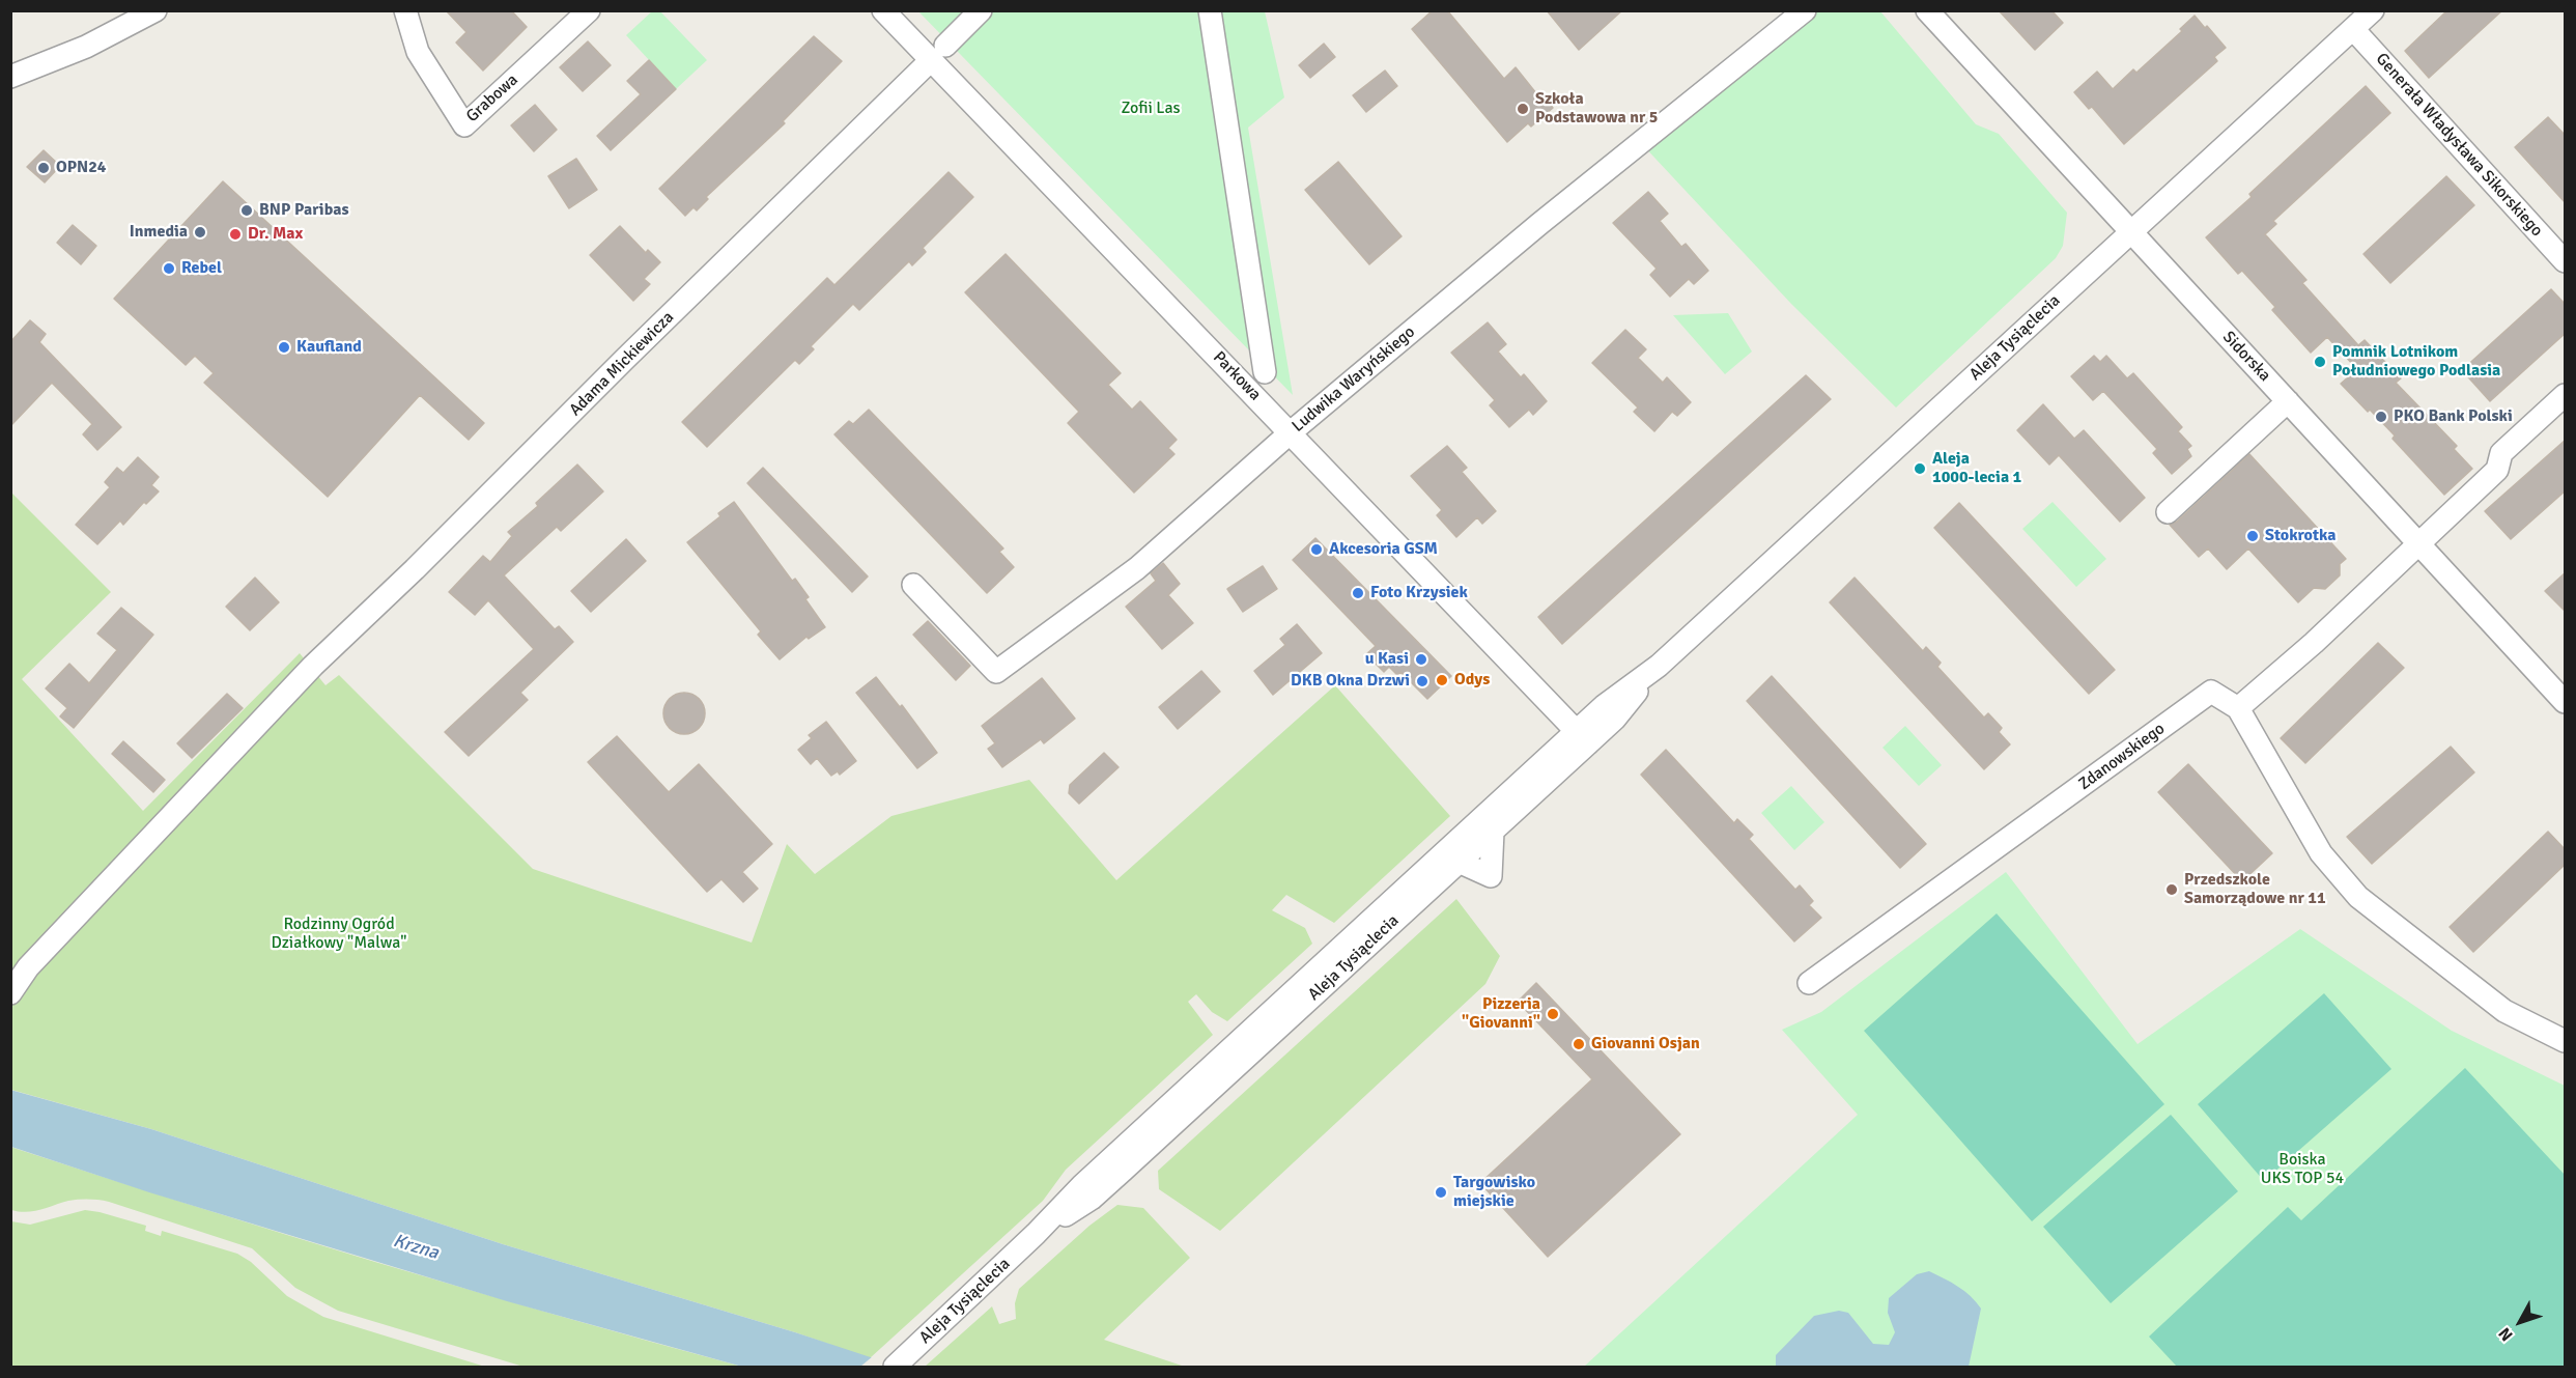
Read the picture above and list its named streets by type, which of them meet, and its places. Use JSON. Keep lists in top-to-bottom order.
{
  "streets": {
    "street": [
      "Grabowa",
      "Generała Władysława Sikorskiego",
      "Aleja Tysiąclecia",
      "Sidorska",
      "Adama Mickiewicza",
      "Parkowa",
      "Ludwika Waryńskiego",
      "Zdanowskiego"
    ]
  },
  "crossings": [
    ["Generała Władysława Sikorskiego", "Aleja Tysiąclecia"],
    ["Aleja Tysiąclecia", "Sidorska"],
    ["Aleja Tysiąclecia", "Parkowa"],
    ["Adama Mickiewicza", "Parkowa"],
    ["Parkowa", "Ludwika Waryńskiego"]
  ],
  "water": ["Krzna"],
  "parks": ["Zofii Las", "Rodzinny Ogród Działkowy \"Malwa\"", "Boiska UKS TOP 54"],
  "places": [
    "Szkoła Podstawowa nr 5",
    "OPN24",
    "BNP Paribas",
    "Inmedia",
    "Dr. Max",
    "Rebel",
    "Kaufland",
    "Pomnik Lotnikom Południowego Podlasia",
    "PKO Bank Polski",
    "Aleja 1000-lecia 1",
    "Stokrotka",
    "Akcesoria GSM",
    "Foto Krzysiek",
    "u Kasi",
    "Odys",
    "DKB Okna Drzwi",
    "Przedszkole Samorządowe nr 11",
    "Pizzeria \"Giovanni\"",
    "Giovanni Osjan",
    "Targowisko miejskie"
  ],
  "north": "bottom left"
}
